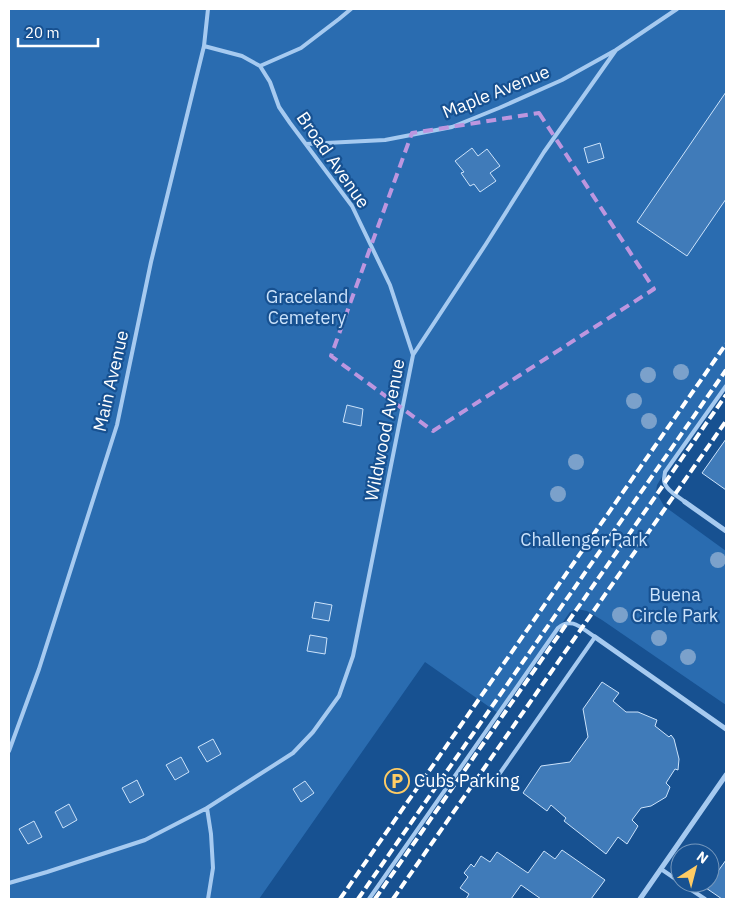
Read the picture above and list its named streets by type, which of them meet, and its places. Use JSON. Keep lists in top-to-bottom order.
{
  "streets": {
    "lane": [
      "Maple Avenue",
      "Broad Avenue",
      "Main Avenue",
      "Wildwood Avenue"
    ]
  },
  "crossings": [
    ["Maple Avenue", "Broad Avenue"],
    ["Maple Avenue", "Wildwood Avenue"],
    ["Broad Avenue", "Wildwood Avenue"]
  ],
  "parks": ["Graceland Cemetery", "Challenger Park", "Buena Circle Park"],
  "places": {
    "parking": ["Cubs Parking"]
  },
  "scale_bar": "20 m",
  "north": "top right"
}
